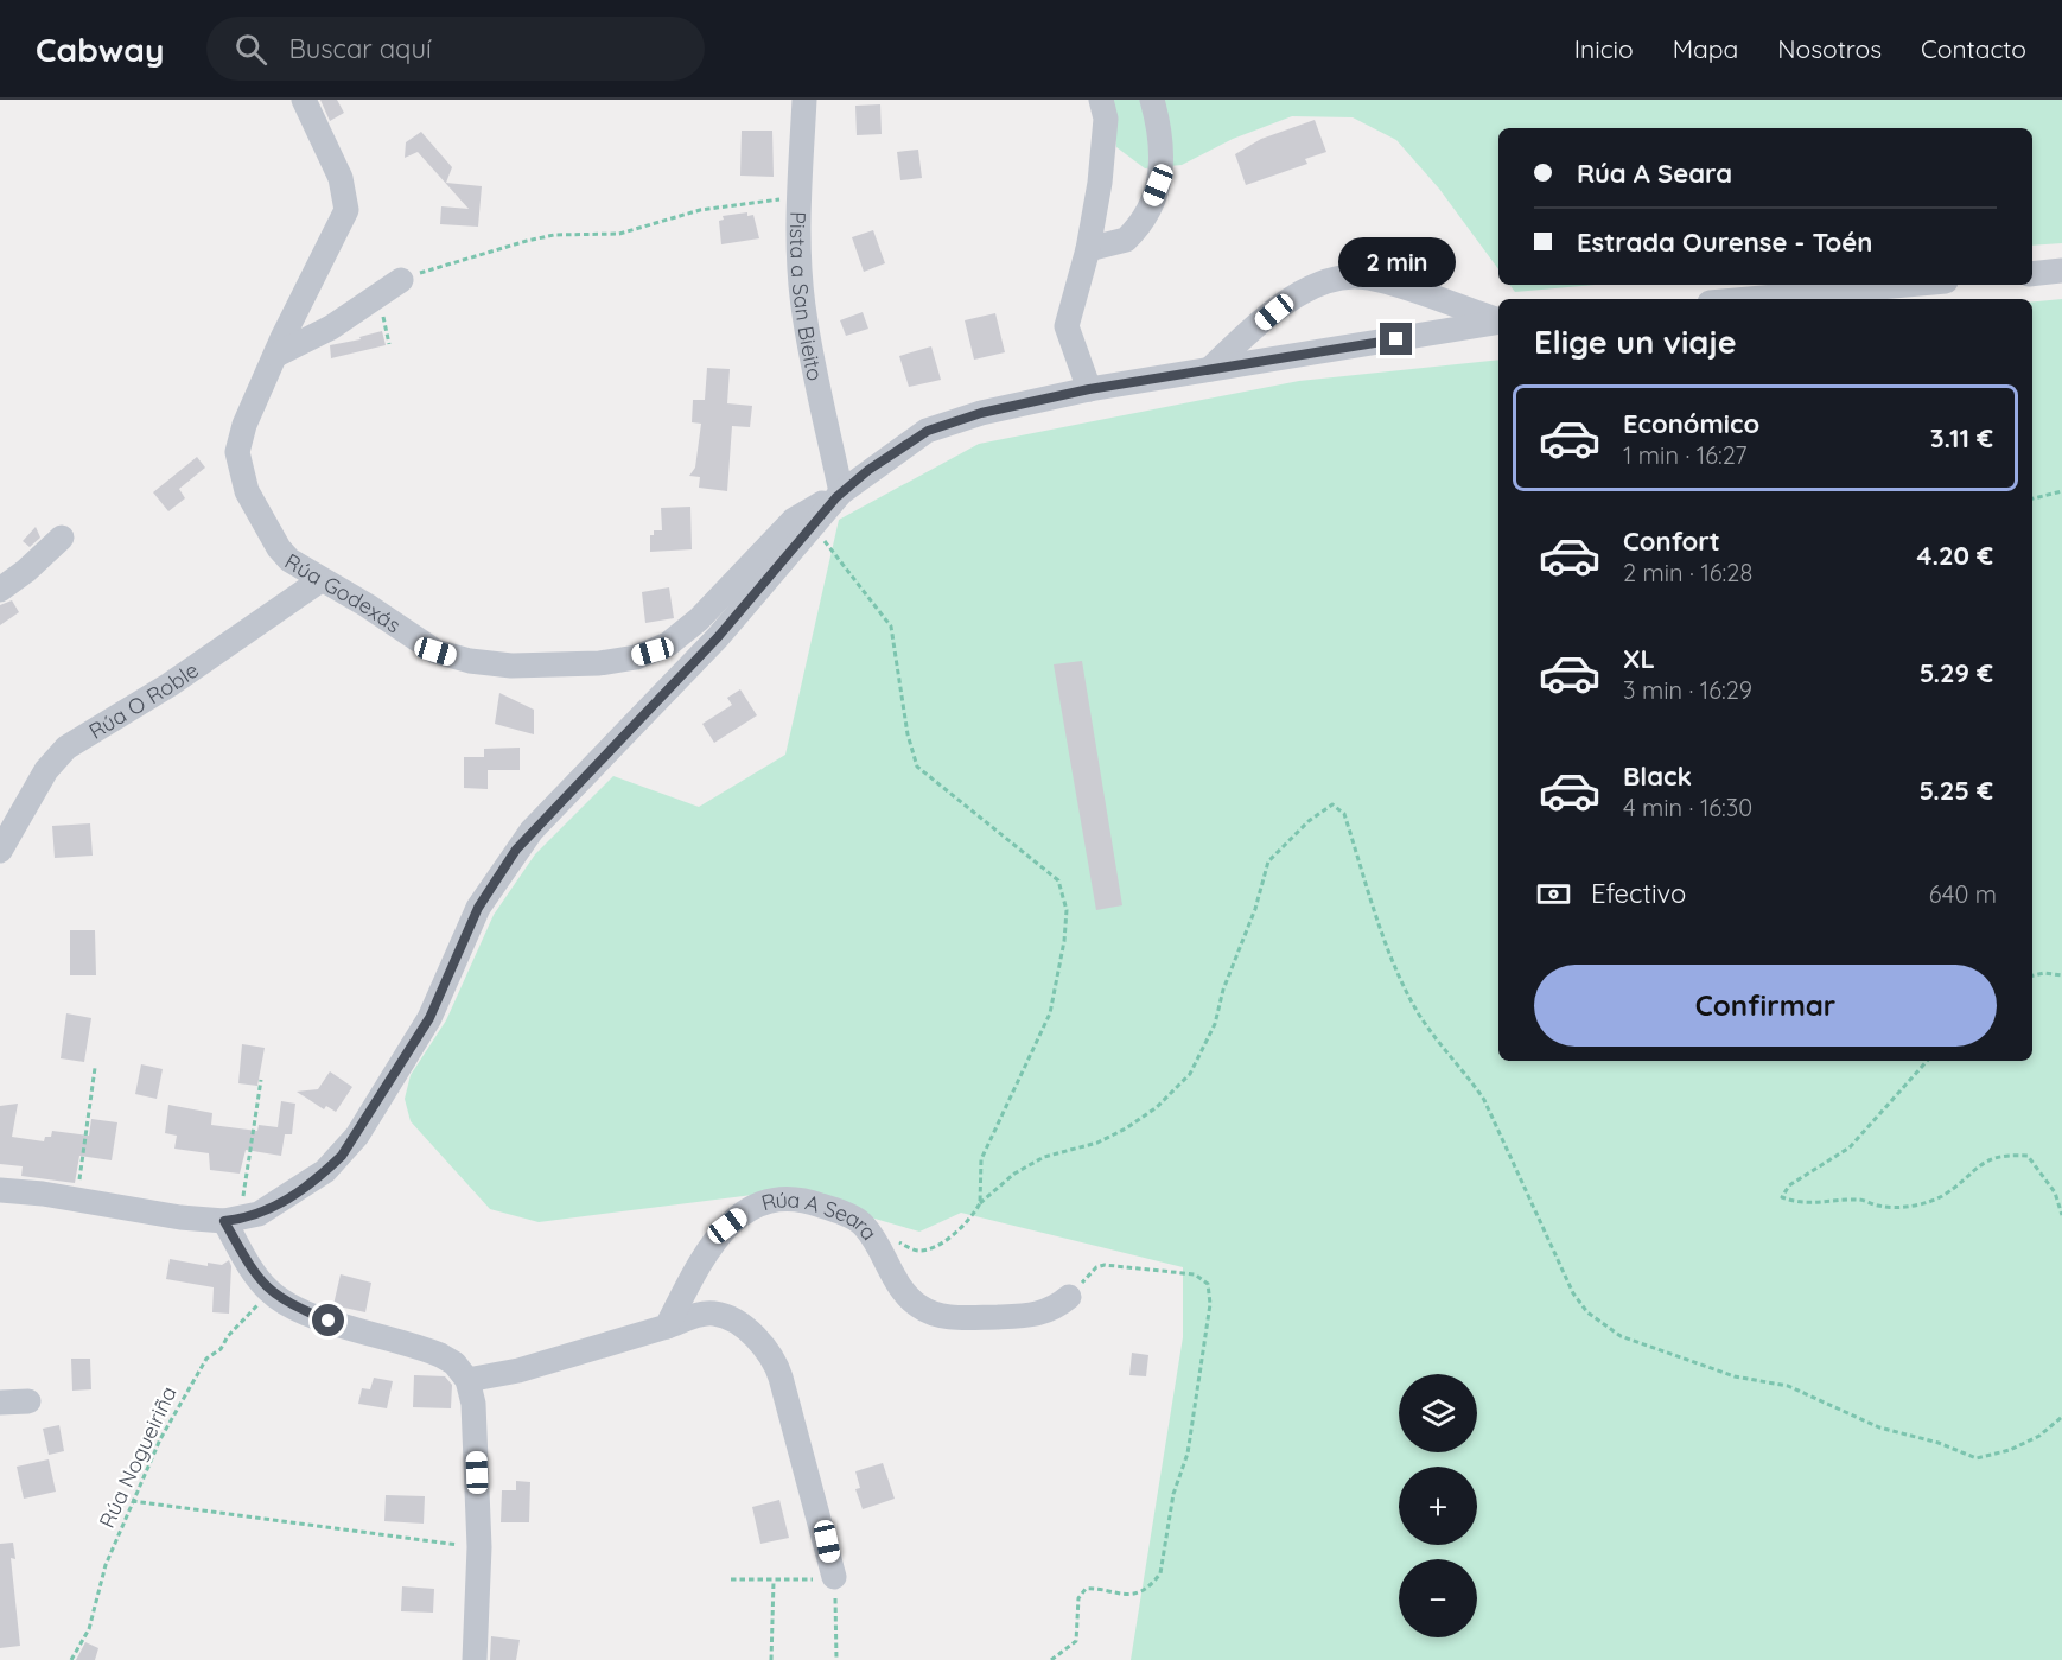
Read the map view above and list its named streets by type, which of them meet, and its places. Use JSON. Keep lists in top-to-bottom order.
{
  "streets": {
    "street": [
      "Pista a San Bieito",
      "Rúa Godexás",
      "Rúa O Roble",
      "Rúa A Seara"
    ],
    "path": ["Rúa Nogueiriña"]
  },
  "crossings": [
    ["Pista a San Bieito", "Rúa Godexás"],
    ["Rúa Godexás", "Rúa O Roble"]
  ],
  "page": {
    "header": "Cabway",
    "search": "Buscar aquí",
    "nav": [
      "Inicio",
      "Mapa",
      "Nosotros",
      "Contacto"
    ],
    "banner": ["Rúa A Seara", "Estrada Ourense - Toén"],
    "bubble": "2 min",
    "heading": "Elige un viaje",
    "list": [
      {
        "name": "Económico",
        "note": "1 min · 16:27",
        "value": "3.11 €"
      },
      {
        "name": "Confort",
        "note": "2 min · 16:28",
        "value": "4.20 €"
      },
      {
        "name": "XL",
        "note": "3 min · 16:29",
        "value": "5.29 €"
      },
      {
        "name": "Black",
        "note": "4 min · 16:30",
        "value": "5.25 €"
      }
    ],
    "pay": ["Efectivo", "640 m"],
    "buttons": "Confirmar",
    "map_buttons": ["+", "−"]
  }
}
